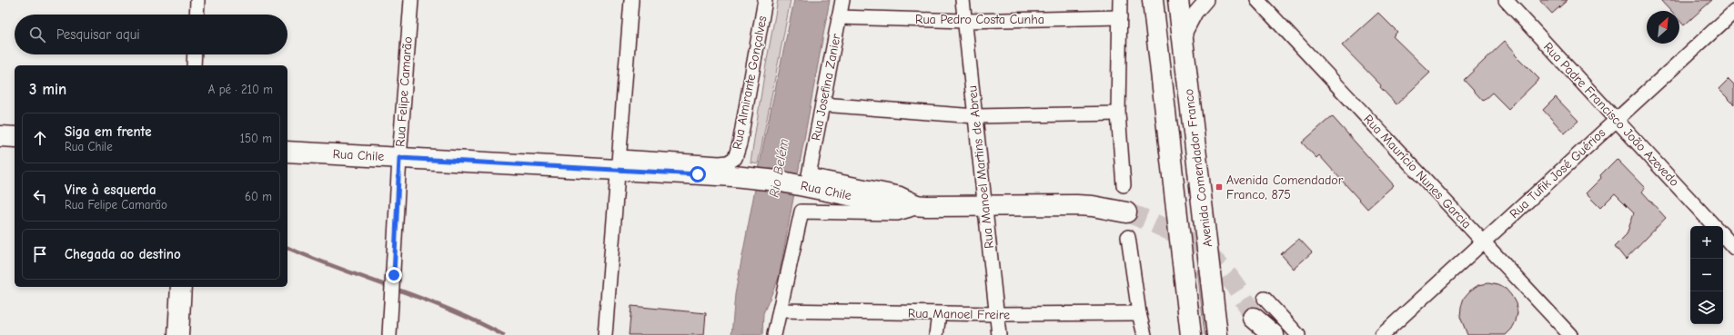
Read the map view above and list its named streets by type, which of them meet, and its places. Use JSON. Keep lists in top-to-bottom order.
{
  "streets": {
    "main road": ["Rua Chile", "Avenida Comendador Franco"],
    "street": [
      "Rua Pedro Costa Cunha",
      "Rua Almirante Gonçalves",
      "Rua Josefina Zanier",
      "Rua Felipe Camarão",
      "Rua Padre Francisco João Azevedo",
      "Rua Manoel Martins de Abreu",
      "Rua Maurício Nunes Garcia",
      "Rua Tufik José Guérios",
      "Rua Manoel Freire"
    ]
  },
  "crossings": [
    ["Rua Pedro Costa Cunha", "Rua Josefina Zanier"],
    ["Rua Pedro Costa Cunha", "Rua Manoel Martins de Abreu"],
    ["Rua Almirante Gonçalves", "Rua Chile"],
    ["Rua Josefina Zanier", "Rua Chile"],
    ["Rua Felipe Camarão", "Rua Chile"],
    ["Rua Padre Francisco João Azevedo", "Rua Tufik José Guérios"],
    ["Rua Chile", "Rua Manoel Martins de Abreu"],
    ["Rua Manoel Martins de Abreu", "Rua Manoel Freire"],
    ["Rua Maurício Nunes Garcia", "Rua Tufik José Guérios"]
  ],
  "water": ["Rio Belém"],
  "places": {
    "transit": ["Avenida Comendador Franco, 875"]
  },
  "north": "top right",
  "page": {
    "search": "Pesquisar aqui",
    "heading": ["3 min", "A pé · 210 m"],
    "list": [
      ["Siga em frente", "Rua Chile", "150 m"],
      ["Vire à esquerda", "Rua Felipe Camarão", "60 m"],
      "Chegada ao destino"
    ],
    "map_buttons": ["+", "−"]
  }
}
